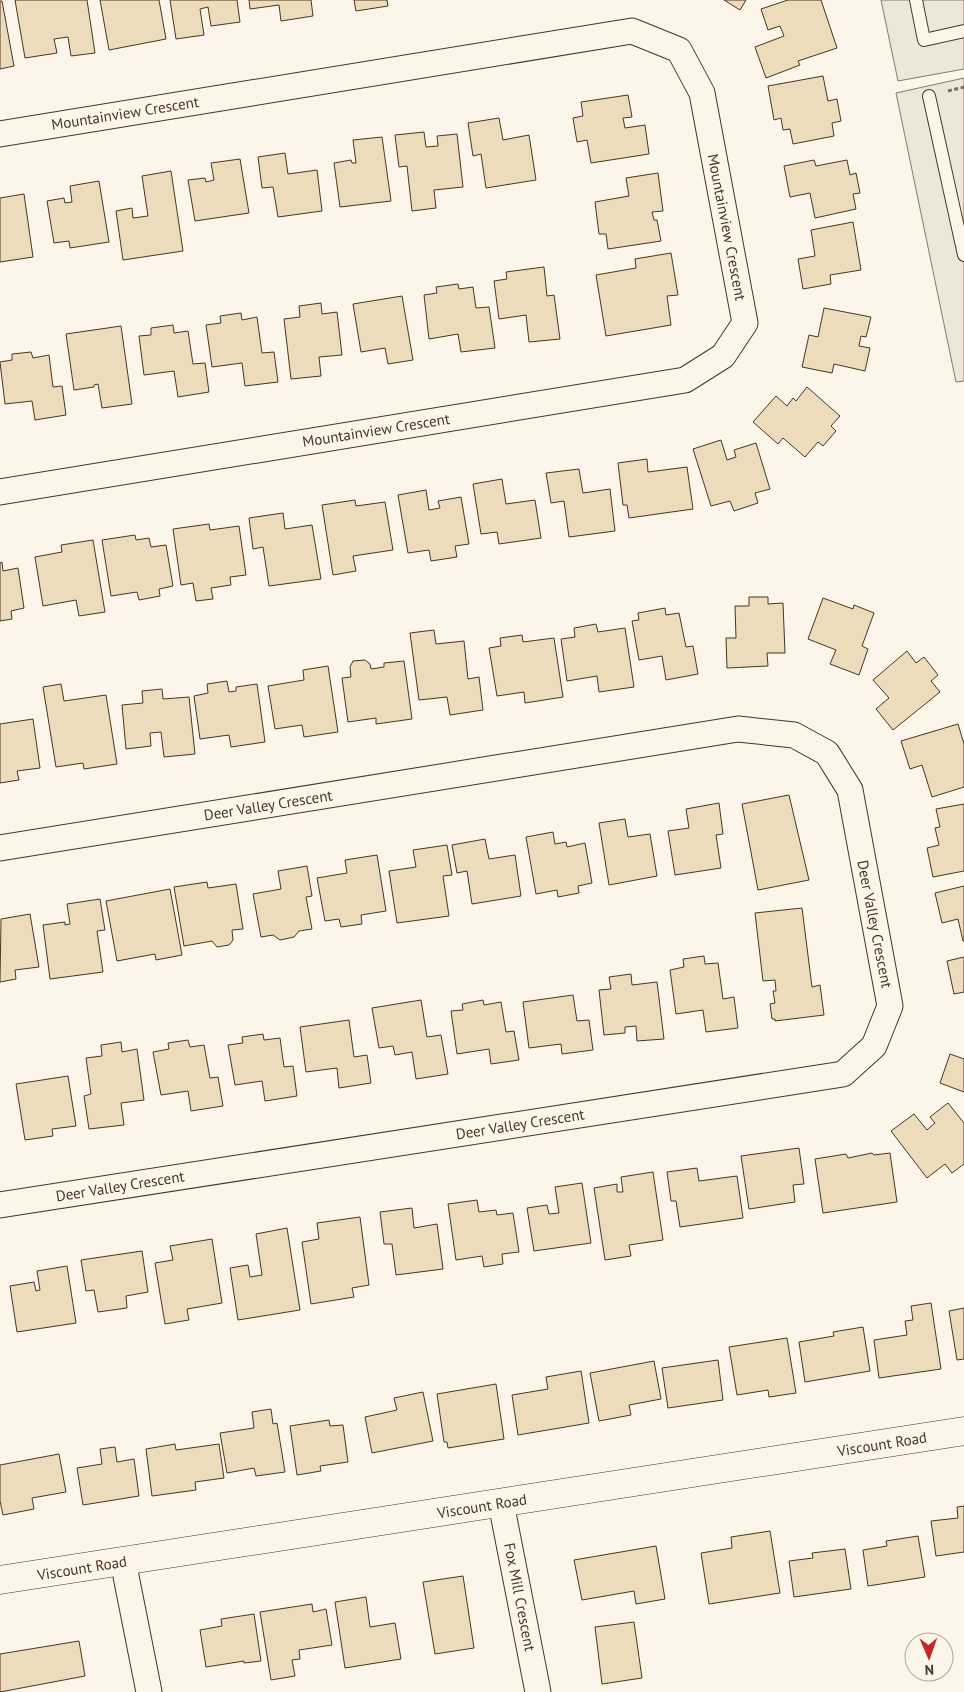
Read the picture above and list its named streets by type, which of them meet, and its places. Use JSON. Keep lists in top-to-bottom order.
{
  "streets": {
    "street": [
      "Mountainview Crescent",
      "Deer Valley Crescent",
      "Viscount Road",
      "Fox Mill Crescent"
    ]
  },
  "crossings": [
    ["Viscount Road", "Fox Mill Crescent"]
  ],
  "north": "bottom"
}
